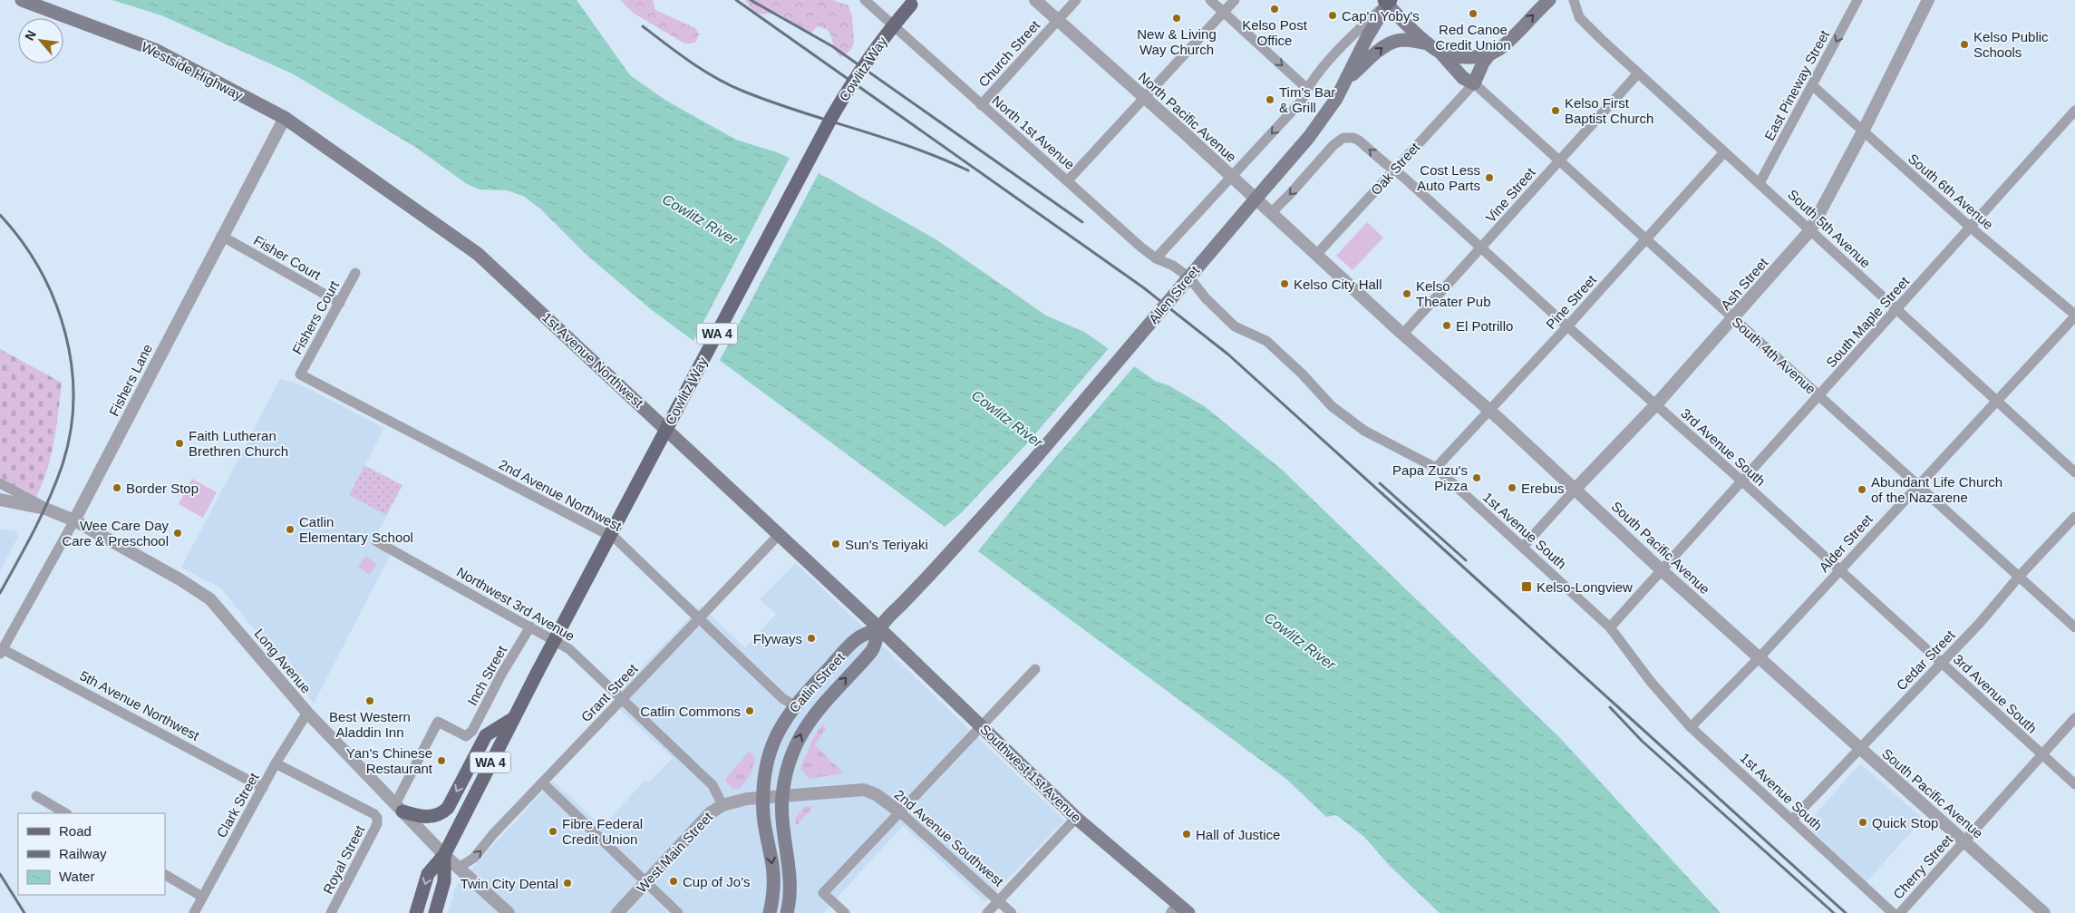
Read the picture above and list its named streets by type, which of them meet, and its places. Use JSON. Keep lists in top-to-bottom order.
{
  "streets": {
    "main road": [
      "Cowlitz Way",
      "Westside Highway",
      "Allen Street",
      "WA 4",
      "1st Avenue Northwest",
      "Catlin Street",
      "Southwest 1st Avenue"
    ],
    "street": [
      "Church Street",
      "East Pineway Street",
      "North Pacific Avenue",
      "North 1st Avenue",
      "Oak Street",
      "South 6th Avenue",
      "Vine Street",
      "South 5th Avenue",
      "Fisher Court",
      "Ash Street",
      "Pine Street",
      "Fishers Court",
      "South Maple Street",
      "South 4th Avenue",
      "Fishers Lane",
      "3rd Avenue South",
      "2nd Avenue Northwest",
      "1st Avenue South",
      "Alder Street",
      "South Pacific Avenue",
      "Northwest 3rd Avenue",
      "Cedar Street",
      "Long Avenue",
      "Inch Street",
      "Grant Street",
      "5th Avenue Northwest",
      "Clark Street",
      "2nd Avenue Southwest",
      "West Main Street",
      "Royal Street",
      "Cherry Street"
    ]
  },
  "crossings": [
    ["Church Street", "North Pacific Avenue"],
    ["Church Street", "North 1st Avenue"],
    ["Cowlitz Way", "WA 4"],
    ["Westside Highway", "1st Avenue Northwest"],
    ["Westside Highway", "Fishers Lane"],
    ["East Pineway Street", "South 6th Avenue"],
    ["East Pineway Street", "South 5th Avenue"],
    ["North Pacific Avenue", "South Pacific Avenue"],
    ["North 1st Avenue", "1st Avenue South"],
    ["Oak Street", "South 4th Avenue"],
    ["Oak Street", "3rd Avenue South"],
    ["Oak Street", "South Pacific Avenue"],
    ["South 6th Avenue", "Ash Street"],
    ["South 6th Avenue", "South Maple Street"],
    ["South 6th Avenue", "Alder Street"],
    ["Vine Street", "South 5th Avenue"],
    ["Vine Street", "South 4th Avenue"],
    ["Vine Street", "3rd Avenue South"],
    ["Vine Street", "South Pacific Avenue"],
    ["South 5th Avenue", "Ash Street"],
    ["South 5th Avenue", "Pine Street"],
    ["South 5th Avenue", "South Maple Street"],
    ["South 5th Avenue", "Alder Street"],
    ["Fisher Court", "Fishers Court"],
    ["Fisher Court", "Fishers Lane"],
    ["Ash Street", "South 4th Avenue"],
    ["Ash Street", "3rd Avenue South"],
    ["Ash Street", "1st Avenue South"],
    ["Ash Street", "South Pacific Avenue"],
    ["Allen Street", "1st Avenue Northwest"],
    ["Allen Street", "Catlin Street"],
    ["Allen Street", "Southwest 1st Avenue"],
    ["Pine Street", "South 4th Avenue"],
    ["Pine Street", "3rd Avenue South"],
    ["Pine Street", "1st Avenue South"],
    ["Pine Street", "South Pacific Avenue"],
    ["Fishers Court", "2nd Avenue Northwest"],
    ["South Maple Street", "South 4th Avenue"],
    ["South Maple Street", "3rd Avenue South"],
    ["South Maple Street", "1st Avenue South"],
    ["South Maple Street", "South Pacific Avenue"],
    ["WA 4", "Long Avenue"],
    ["South 4th Avenue", "Alder Street"],
    ["South 4th Avenue", "Cedar Street"],
    ["1st Avenue Northwest", "Fishers Lane"],
    ["1st Avenue Northwest", "Catlin Street"],
    ["1st Avenue Northwest", "Grant Street"],
    ["1st Avenue Northwest", "Southwest 1st Avenue"],
    ["Fishers Lane", "Long Avenue"],
    ["Fishers Lane", "5th Avenue Northwest"],
    ["3rd Avenue South", "Alder Street"],
    ["3rd Avenue South", "South Pacific Avenue"],
    ["3rd Avenue South", "Cedar Street"],
    ["3rd Avenue South", "Cherry Street"],
    ["2nd Avenue Northwest", "Catlin Street"],
    ["2nd Avenue Northwest", "Grant Street"],
    ["1st Avenue South", "Alder Street"],
    ["1st Avenue South", "Cedar Street"],
    ["Alder Street", "South Pacific Avenue"],
    ["South Pacific Avenue", "Cedar Street"],
    ["South Pacific Avenue", "Cherry Street"],
    ["Northwest 3rd Avenue", "Inch Street"],
    ["Northwest 3rd Avenue", "Grant Street"],
    ["Northwest 3rd Avenue", "West Main Street"],
    ["Long Avenue", "Inch Street"],
    ["Long Avenue", "Clark Street"],
    ["Catlin Street", "Southwest 1st Avenue"],
    ["Catlin Street", "West Main Street"],
    ["5th Avenue Northwest", "Clark Street"],
    ["Clark Street", "Royal Street"],
    ["2nd Avenue Southwest", "West Main Street"]
  ],
  "one_way": ["East Pineway Street"],
  "water": ["Cowlitz River"],
  "places": {
    "other": [
      "Kelso Post Office",
      "Red Canoe Credit Union",
      "Cap'n Yoby's",
      "New & Living Way Church",
      "Kelso Public Schools",
      "Tim's Bar & Grill",
      "Kelso First Baptist Church",
      "Cost Less Auto Parts",
      "Kelso City Hall",
      "Kelso Theater Pub",
      "El Potrillo",
      "Faith Lutheran Brethren Church",
      "Papa Zuzu's Pizza",
      "Border Stop",
      "Erebus",
      "Abundant Life Church of the Nazarene",
      "Catlin Elementary School",
      "Wee Care Day Care & Preschool",
      "Sun's Teriyaki",
      "Flyways",
      "Best Western Aladdin Inn",
      "Catlin Commons",
      "Yan's Chinese Restaurant",
      "Quick Stop",
      "Fibre Federal Credit Union",
      "Hall of Justice",
      "Cup of Jo's",
      "Twin City Dental"
    ],
    "transit": ["Kelso-Longview"]
  },
  "legend": ["Road", "Railway", "Water"],
  "north": "top left"
}
